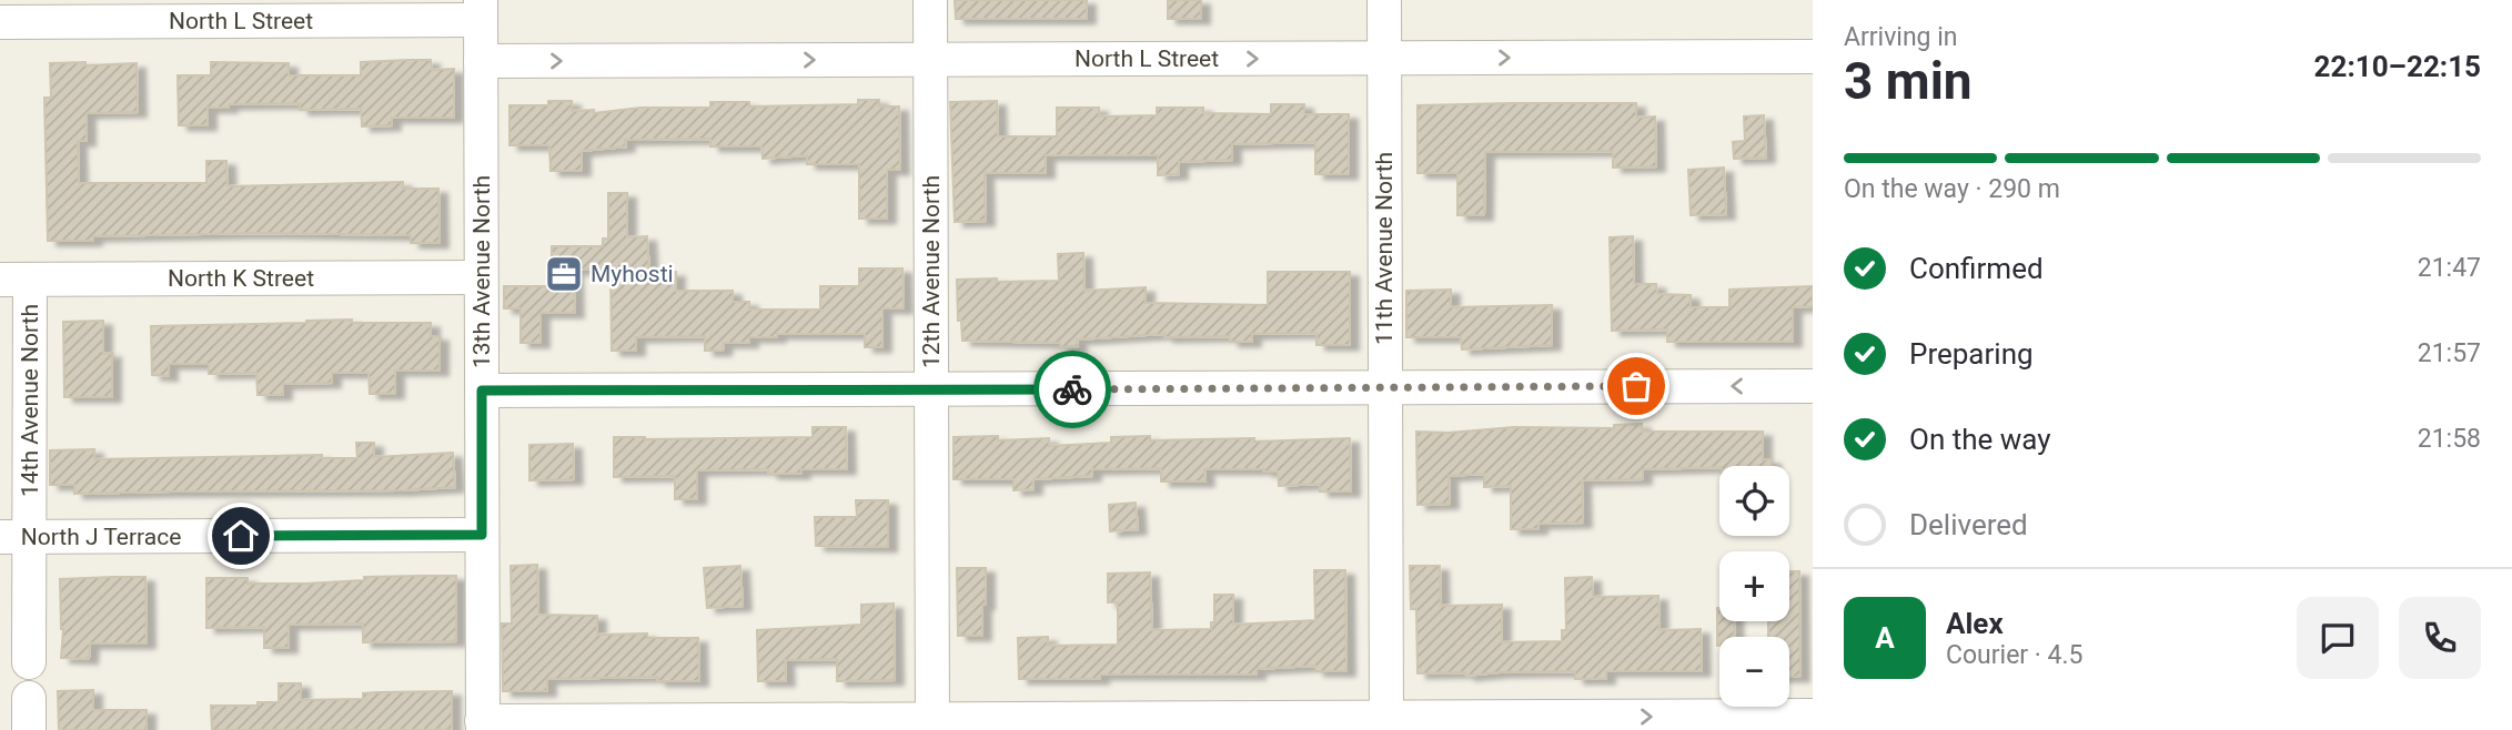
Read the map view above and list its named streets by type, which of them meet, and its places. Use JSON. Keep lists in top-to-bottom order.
{
  "streets": {
    "street": [
      "North L Street",
      "11th Avenue North",
      "13th Avenue North",
      "12th Avenue North",
      "North K Street",
      "14th Avenue North",
      "North J Terrace"
    ]
  },
  "crossings": [
    ["North L Street", "11th Avenue North"],
    ["North L Street", "13th Avenue North"],
    ["North L Street", "12th Avenue North"],
    ["13th Avenue North", "North K Street"],
    ["13th Avenue North", "North J Terrace"],
    ["North K Street", "14th Avenue North"],
    ["14th Avenue North", "North J Terrace"]
  ],
  "one_way": ["North L Street"],
  "places": {
    "office": ["Myhosti"]
  },
  "page": {
    "heading": ["3 min", "Arriving in", "22:10–22:15"],
    "panel": ["Alex", "Courier · 4.5"],
    "bar": "On the way · 290 m",
    "list": [
      ["Confirmed", "21:47"],
      ["Preparing", "21:57"],
      ["On the way", "21:58"],
      "Delivered"
    ],
    "map_buttons": ["+", "−"],
    "round": "A"
  }
}
